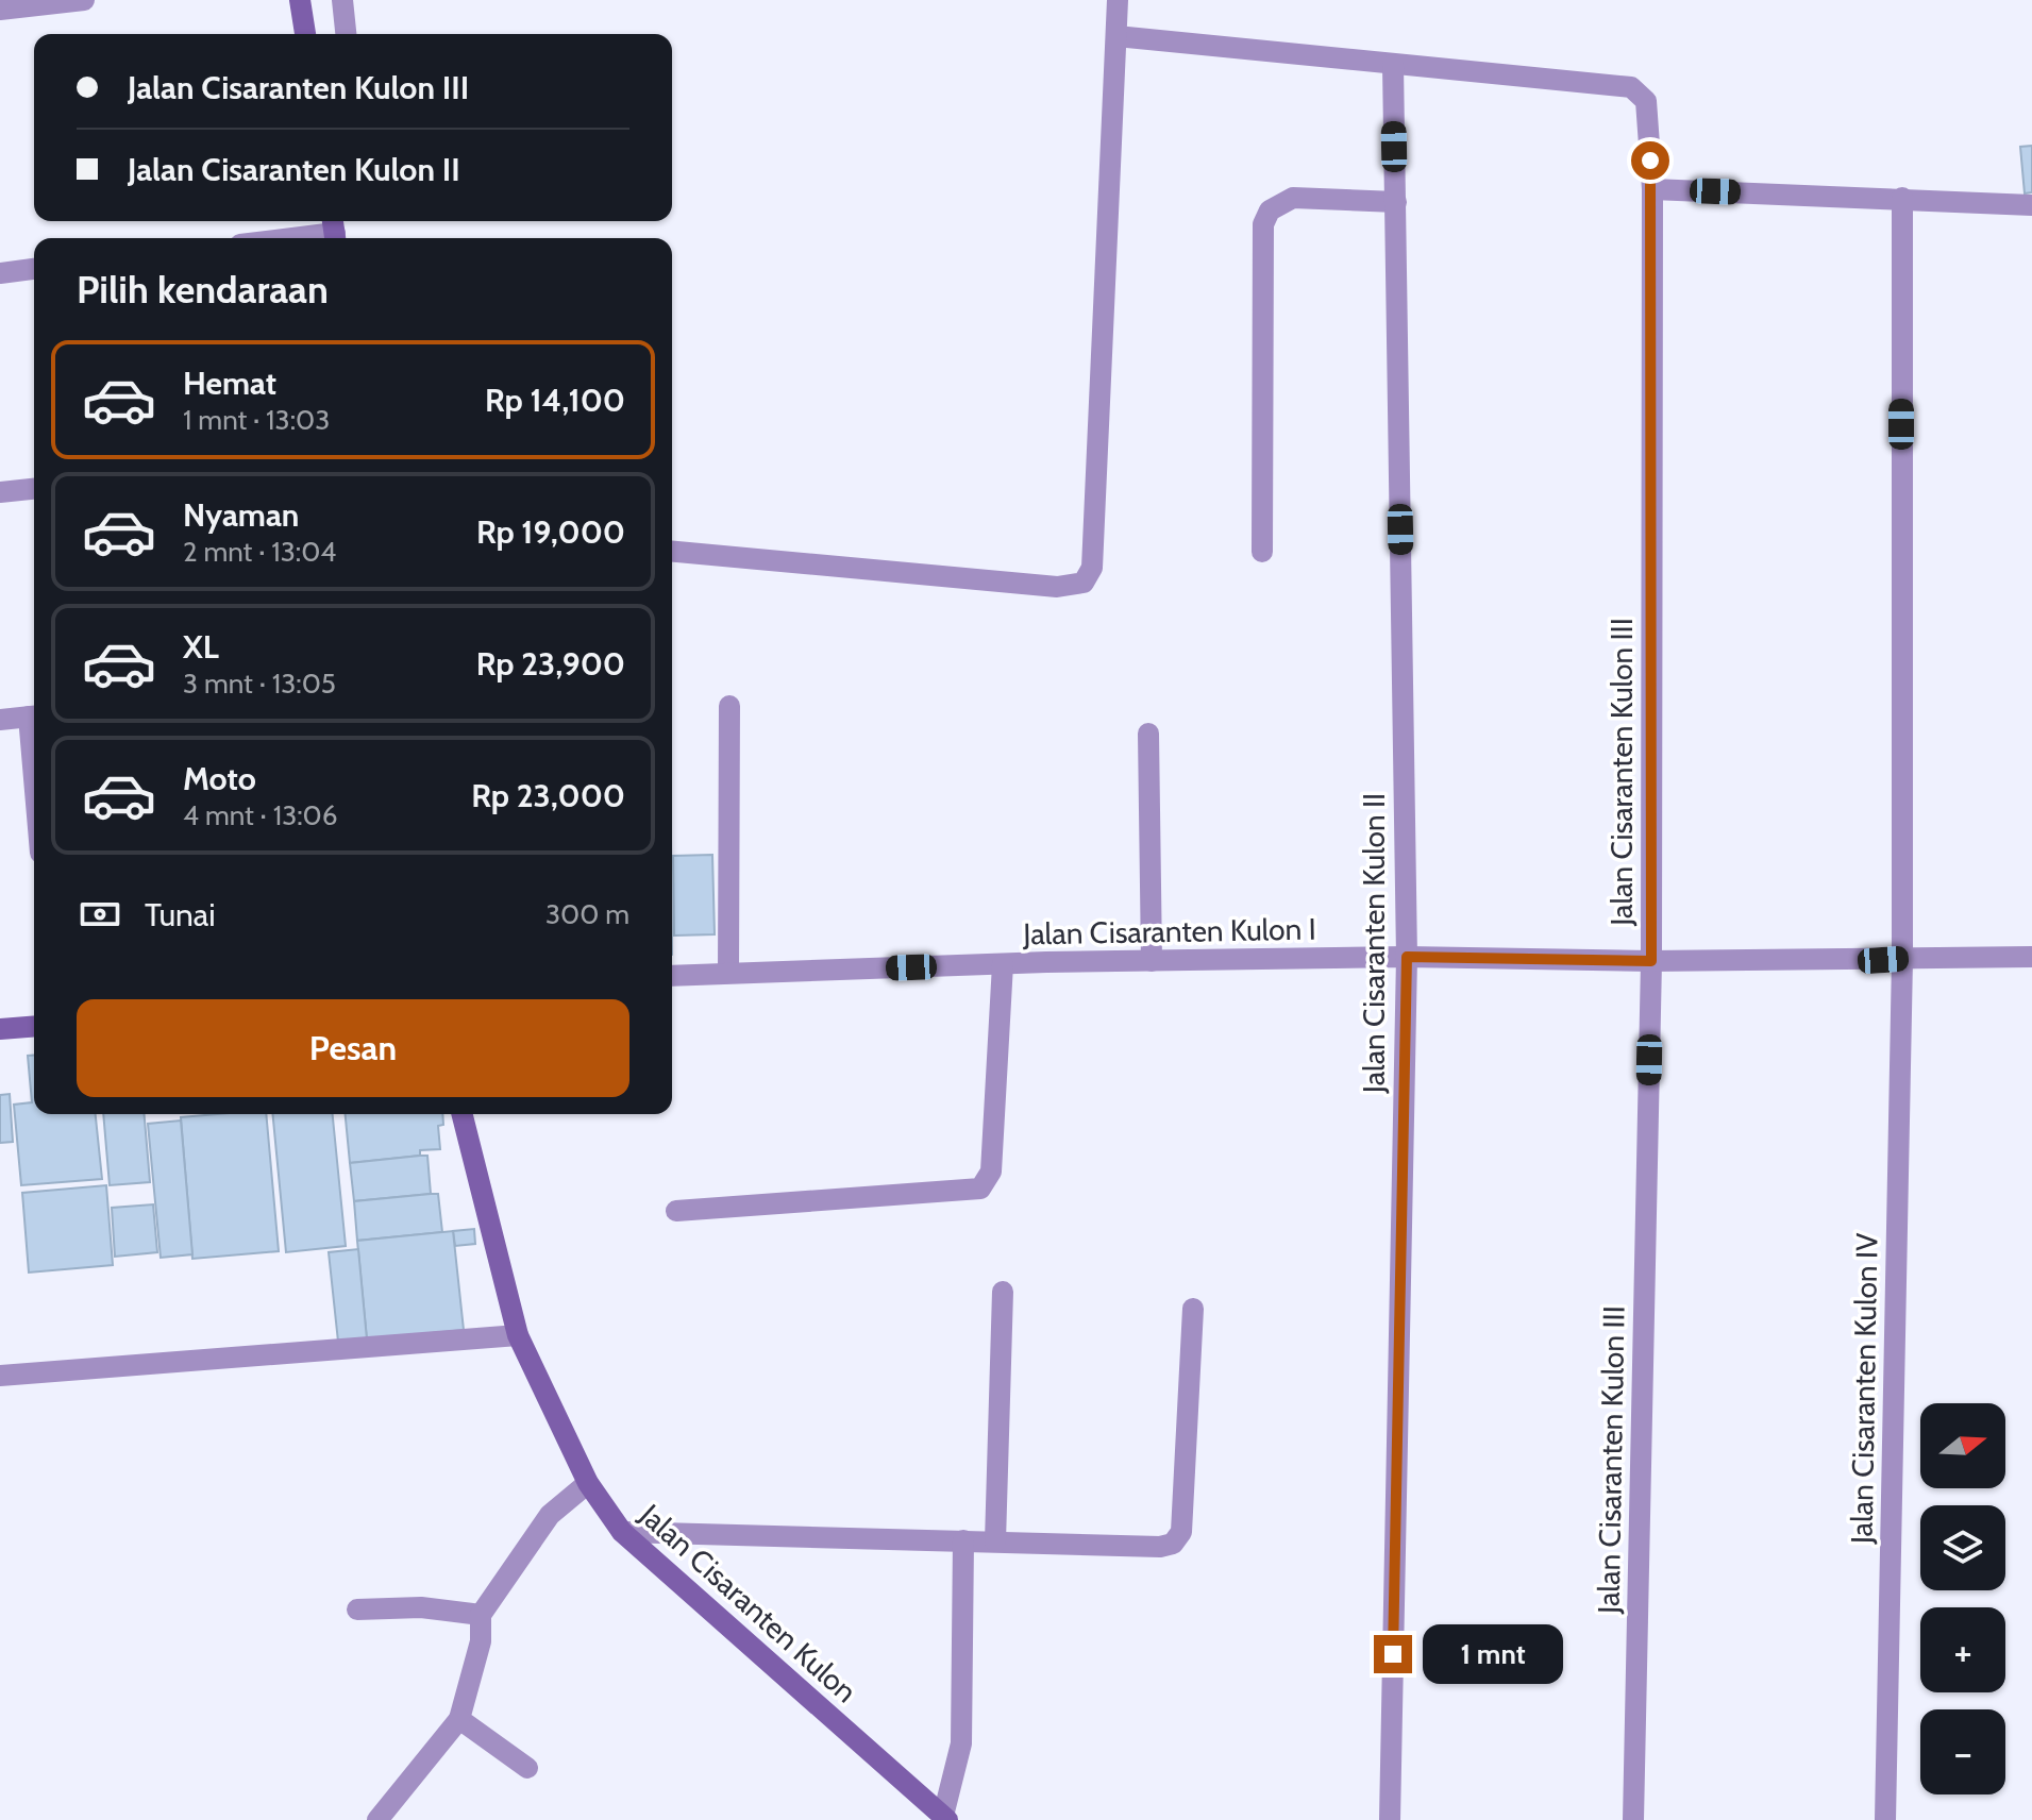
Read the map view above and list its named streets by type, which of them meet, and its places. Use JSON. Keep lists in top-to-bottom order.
{
  "streets": {
    "main road": ["Jalan Cisaranten Kulon"],
    "street": [
      "Jalan Cisaranten Kulon III",
      "Jalan Cisaranten Kulon I",
      "Jalan Cisaranten Kulon II",
      "Jalan Cisaranten Kulon IV"
    ]
  },
  "crossings": [
    ["Jalan Cisaranten Kulon III", "Jalan Cisaranten Kulon I"],
    ["Jalan Cisaranten Kulon III", "Jalan Cisaranten Kulon II"],
    ["Jalan Cisaranten Kulon I", "Jalan Cisaranten Kulon II"],
    ["Jalan Cisaranten Kulon I", "Jalan Cisaranten Kulon IV"]
  ],
  "north": "right",
  "page": {
    "banner": ["Jalan Cisaranten Kulon III", "Jalan Cisaranten Kulon II"],
    "heading": "Pilih kendaraan",
    "list": [
      {
        "name": "Hemat",
        "note": "1 mnt · 13:03",
        "value": "Rp 14,100"
      },
      {
        "name": "Nyaman",
        "note": "2 mnt · 13:04",
        "value": "Rp 19,000"
      },
      {
        "name": "XL",
        "note": "3 mnt · 13:05",
        "value": "Rp 23,900"
      },
      {
        "name": "Moto",
        "note": "4 mnt · 13:06",
        "value": "Rp 23,000"
      }
    ],
    "pay": ["Tunai", "300 m"],
    "buttons": "Pesan",
    "map_buttons": ["+", "−"],
    "bubble": "1 mnt"
  }
}
